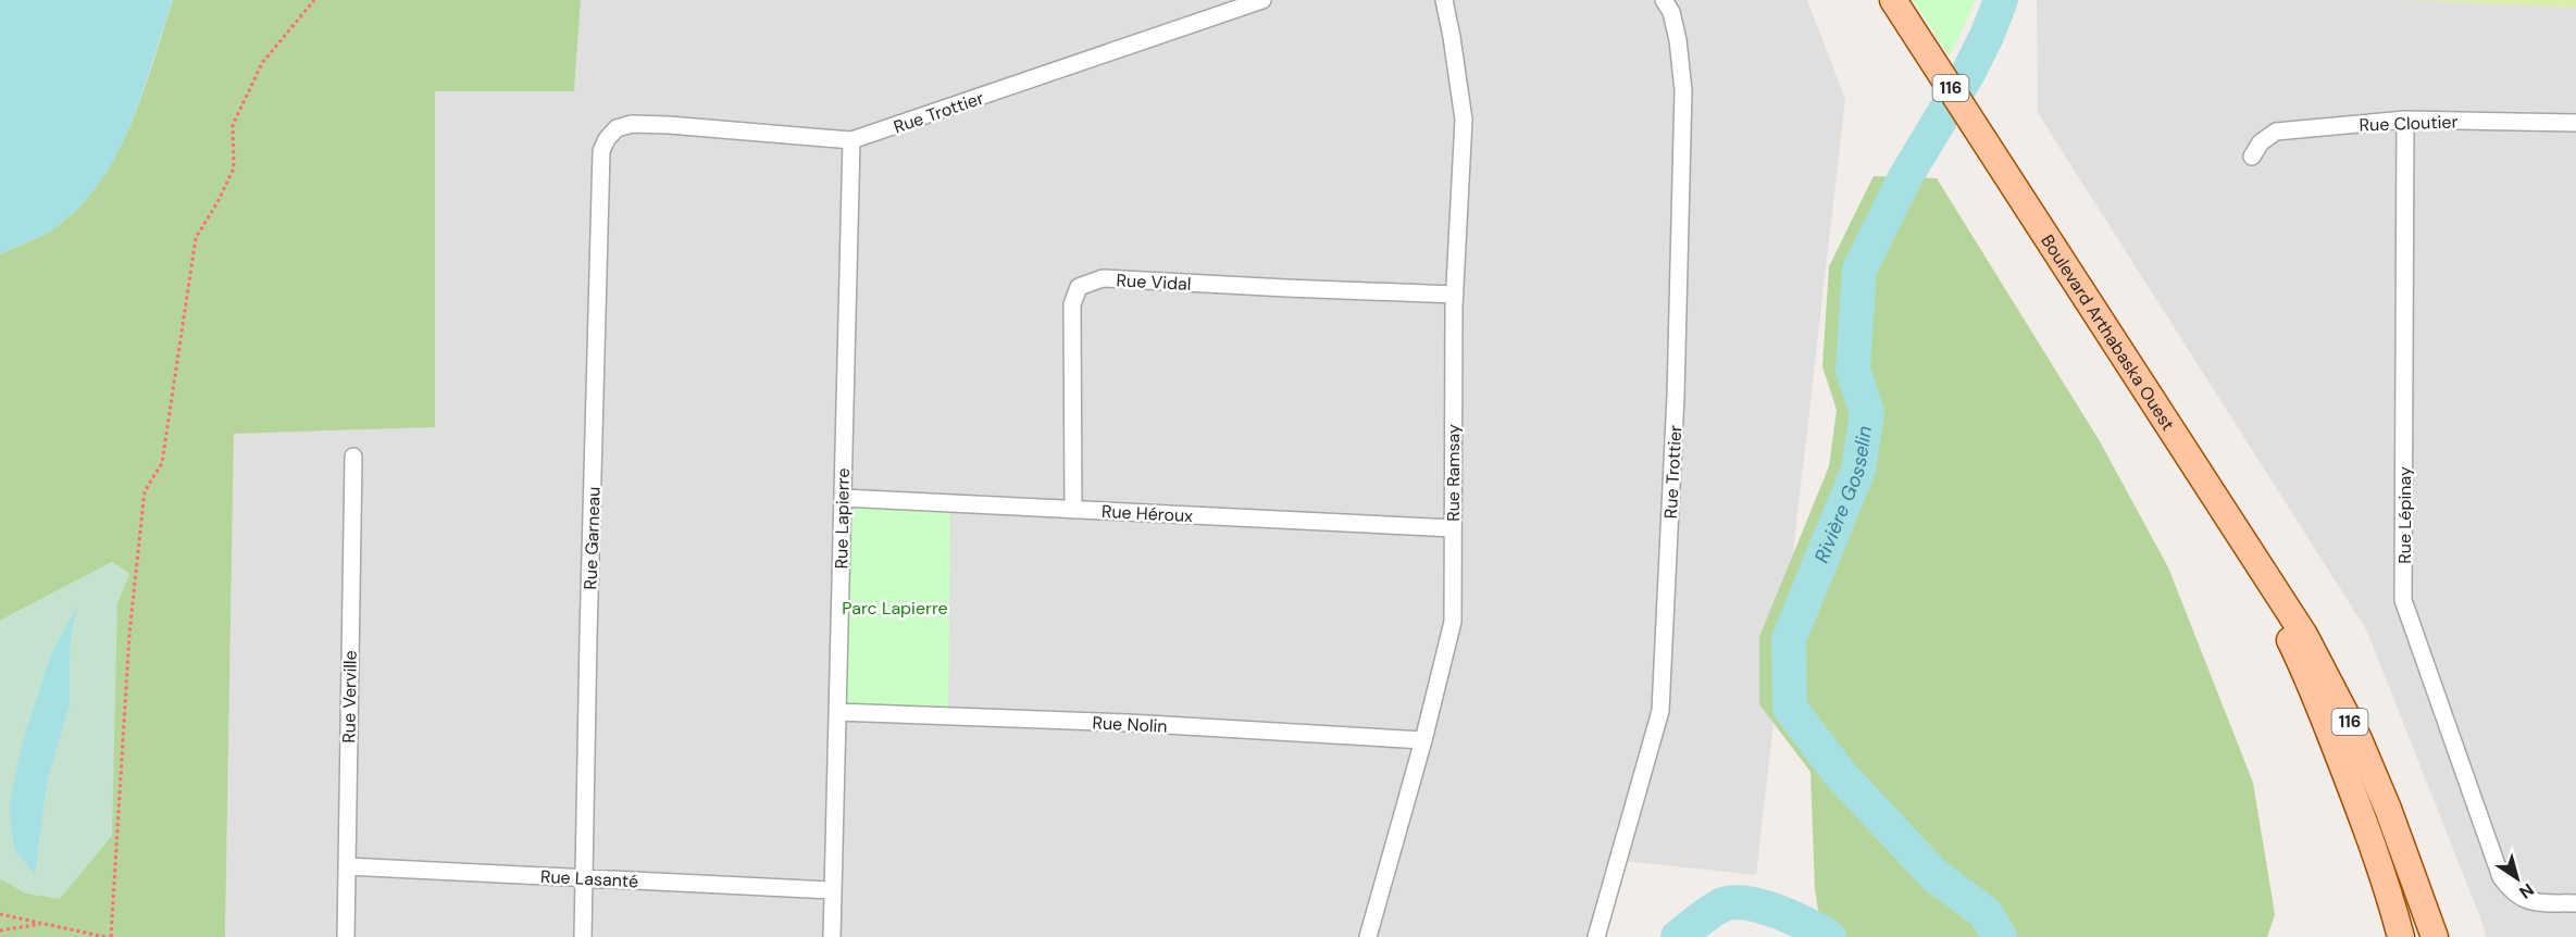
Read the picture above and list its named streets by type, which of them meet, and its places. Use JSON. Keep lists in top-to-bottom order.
{
  "streets": {
    "main road": ["116", "Boulevard Arthabaska Ouest"],
    "street": [
      "Rue Trottier",
      "Rue Cloutier",
      "Rue Vidal",
      "Rue Ramsay",
      "Rue Héroux",
      "Rue Lépinay",
      "Rue Lapierre",
      "Rue Garneau",
      "Rue Verville",
      "Rue Nolin",
      "Rue Lasanté"
    ]
  },
  "crossings": [
    ["Rue Trottier", "Rue Lapierre"],
    ["Rue Trottier", "Rue Garneau"],
    ["Rue Cloutier", "Rue Lépinay"],
    ["Rue Vidal", "Rue Ramsay"],
    ["Rue Vidal", "Rue Héroux"],
    ["Rue Ramsay", "Rue Héroux"],
    ["Rue Ramsay", "Rue Nolin"],
    ["Rue Héroux", "Rue Lapierre"],
    ["Rue Lapierre", "Rue Nolin"],
    ["Rue Lapierre", "Rue Lasanté"],
    ["Rue Garneau", "Rue Lasanté"],
    ["Rue Verville", "Rue Lasanté"]
  ],
  "water": ["Rivière Gosselin"],
  "parks": ["Parc Lapierre"],
  "north": "bottom right"
}
